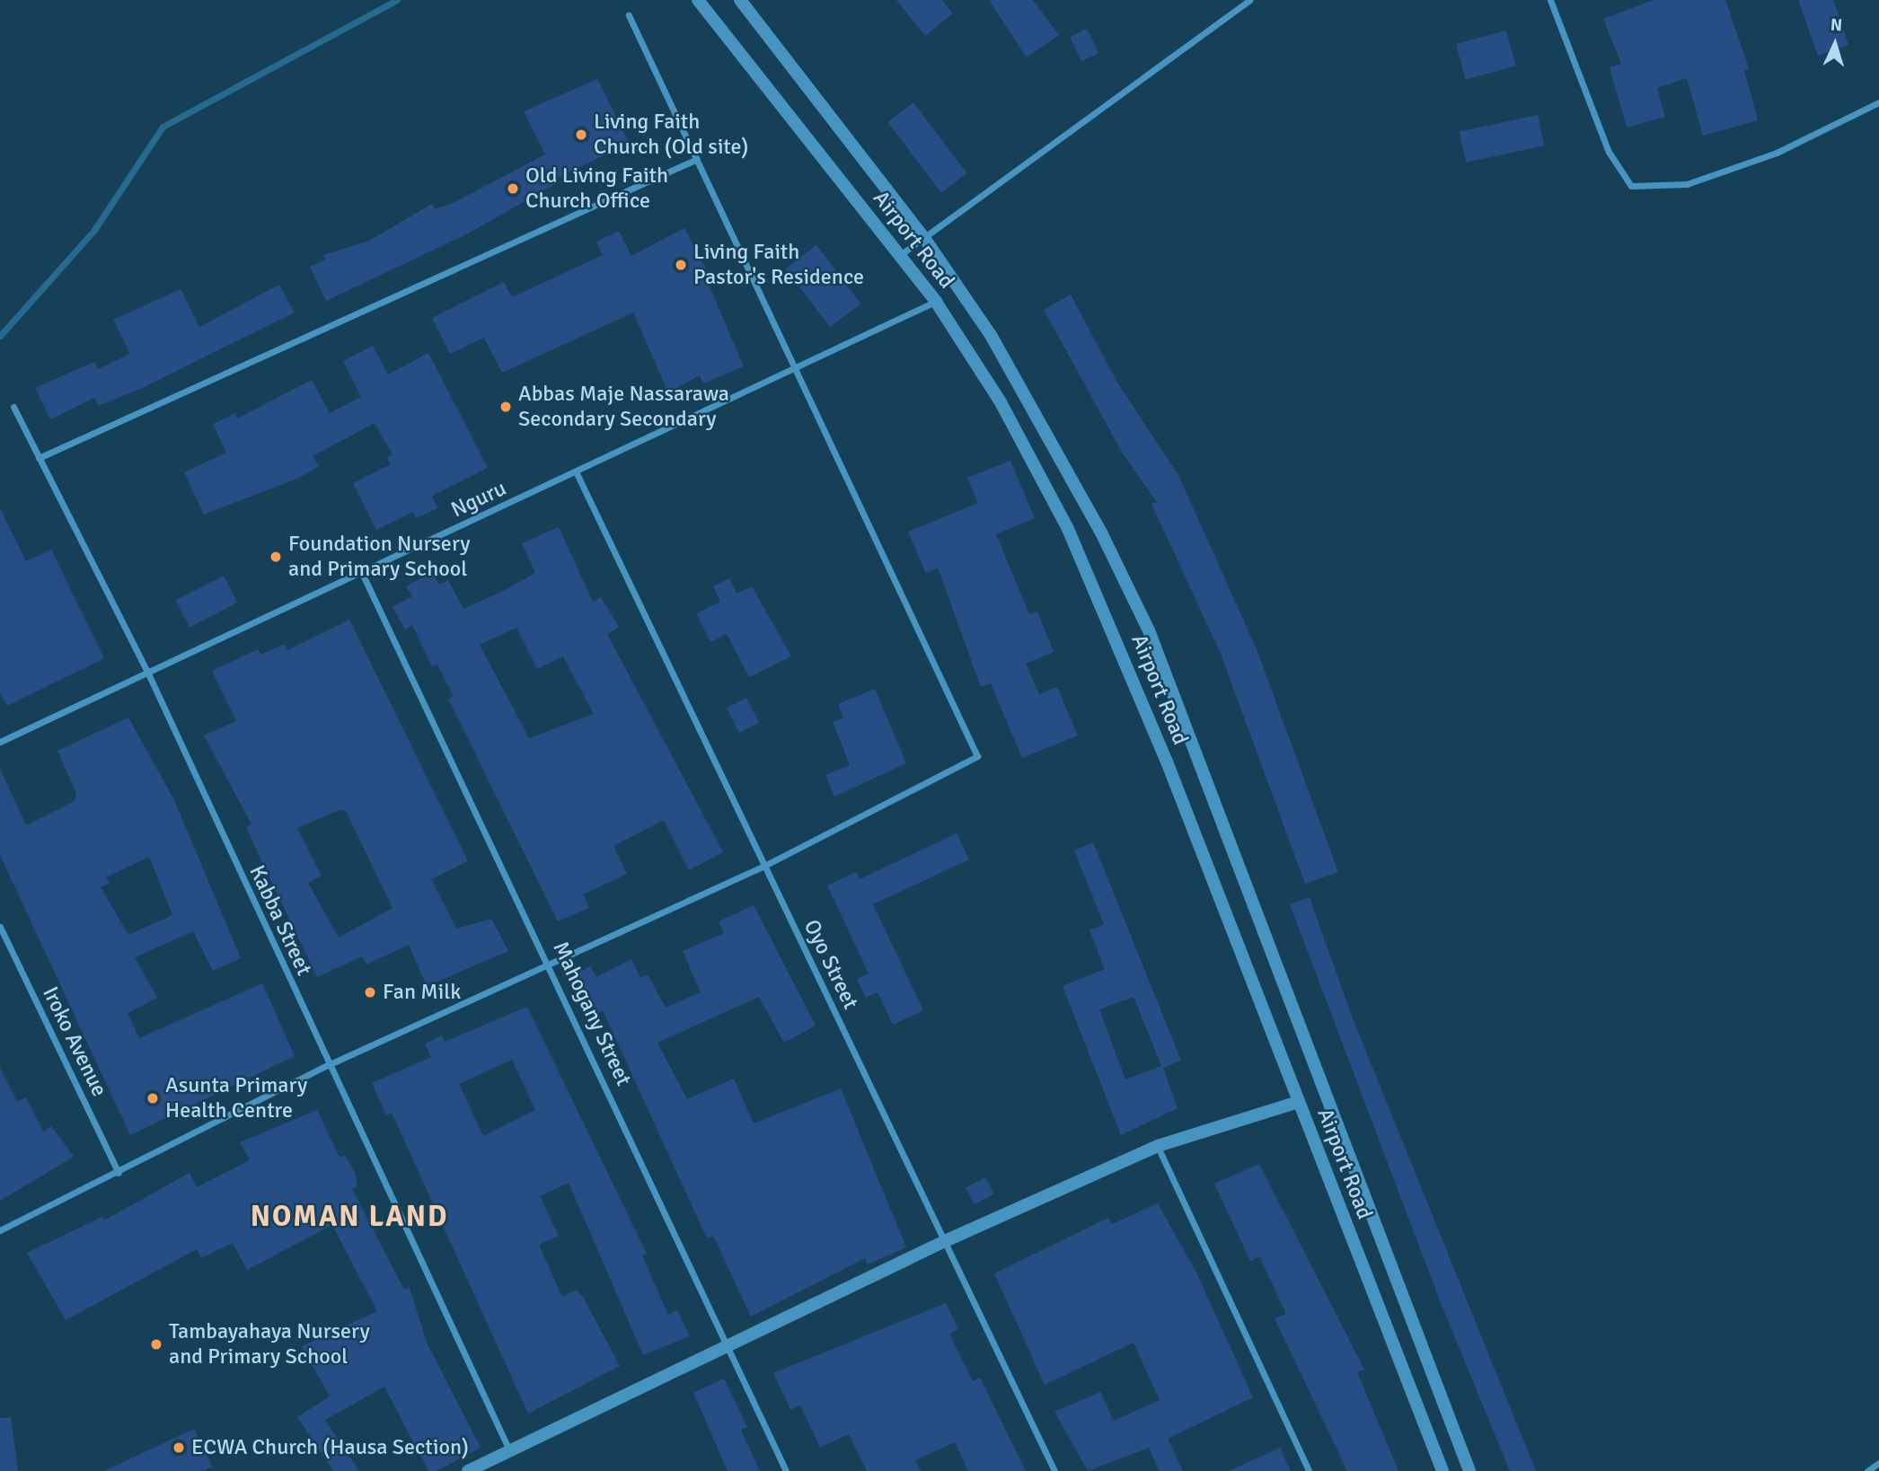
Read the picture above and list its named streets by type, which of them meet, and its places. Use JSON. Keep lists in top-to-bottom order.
{
  "streets": {
    "main road": ["Airport Road"],
    "street": [
      "Nguru",
      "Kabba Street",
      "Oyo Street",
      "Mahogany Street",
      "Iroko Avenue"
    ]
  },
  "crossings": [
    ["Airport Road", "Nguru"],
    ["Nguru", "Kabba Street"],
    ["Nguru", "Oyo Street"],
    ["Nguru", "Mahogany Street"]
  ],
  "districts": ["NOMAN LAND"],
  "places": [
    "Living Faith Church (Old site)",
    "Old Living Faith Church Office",
    "Living Faith Pastor's Residence",
    "Abbas Maje Nassarawa Secondary Secondary",
    "Foundation Nursery and Primary School",
    "Fan Milk",
    "Asunta Primary Health Centre",
    "Tambayahaya Nursery and Primary School",
    "ECWA Church (Hausa Section)"
  ],
  "north": "top"
}
